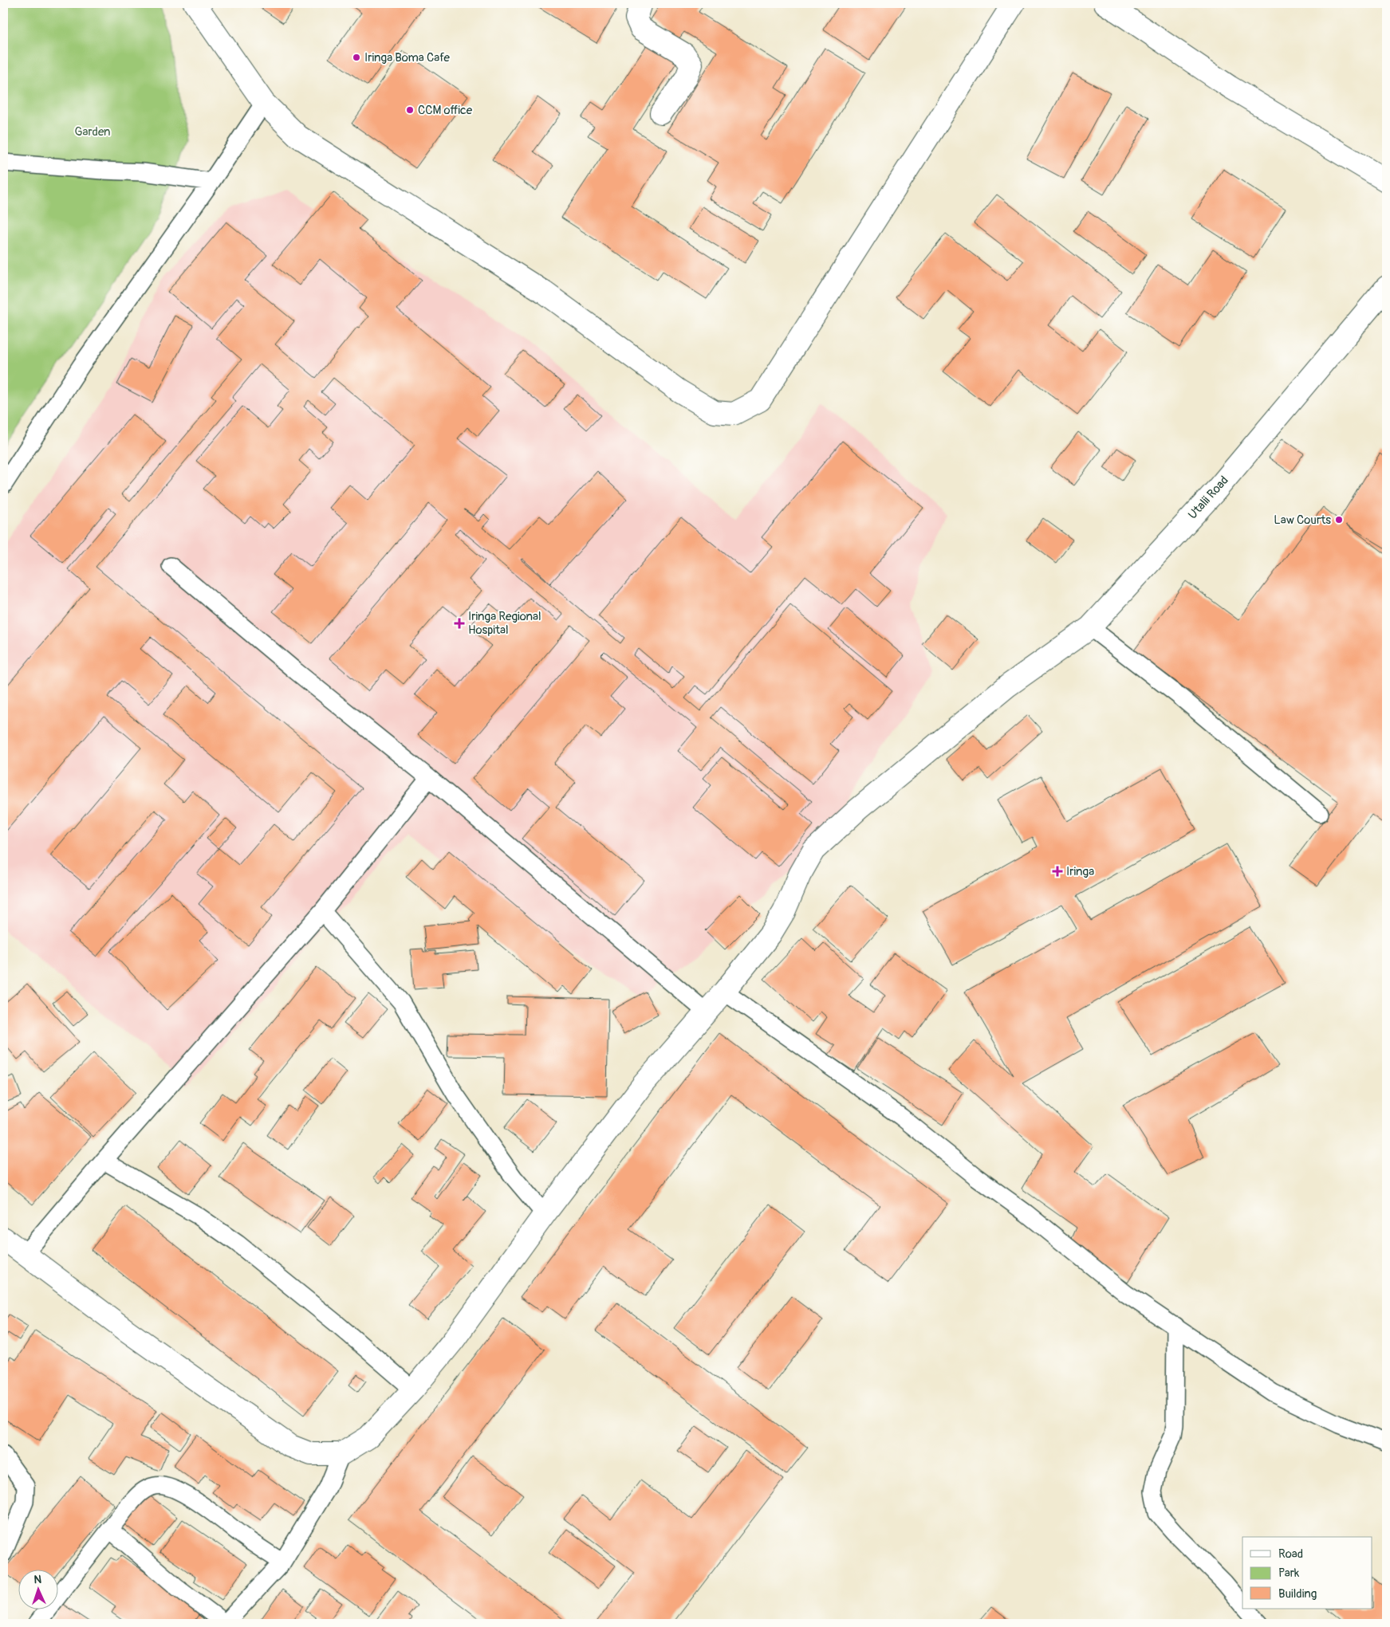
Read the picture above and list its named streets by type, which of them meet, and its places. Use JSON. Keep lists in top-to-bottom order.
{
  "streets": {
    "street": ["Utalii Road"]
  },
  "parks": ["Garden"],
  "places": {
    "other": ["Iringa Boma Cafe", "CCM office", "Law Courts"],
    "health": ["Iringa Regional Hospital", "Iringa"]
  },
  "legend": ["Road", "Park", "Building"],
  "north": "top"
}
